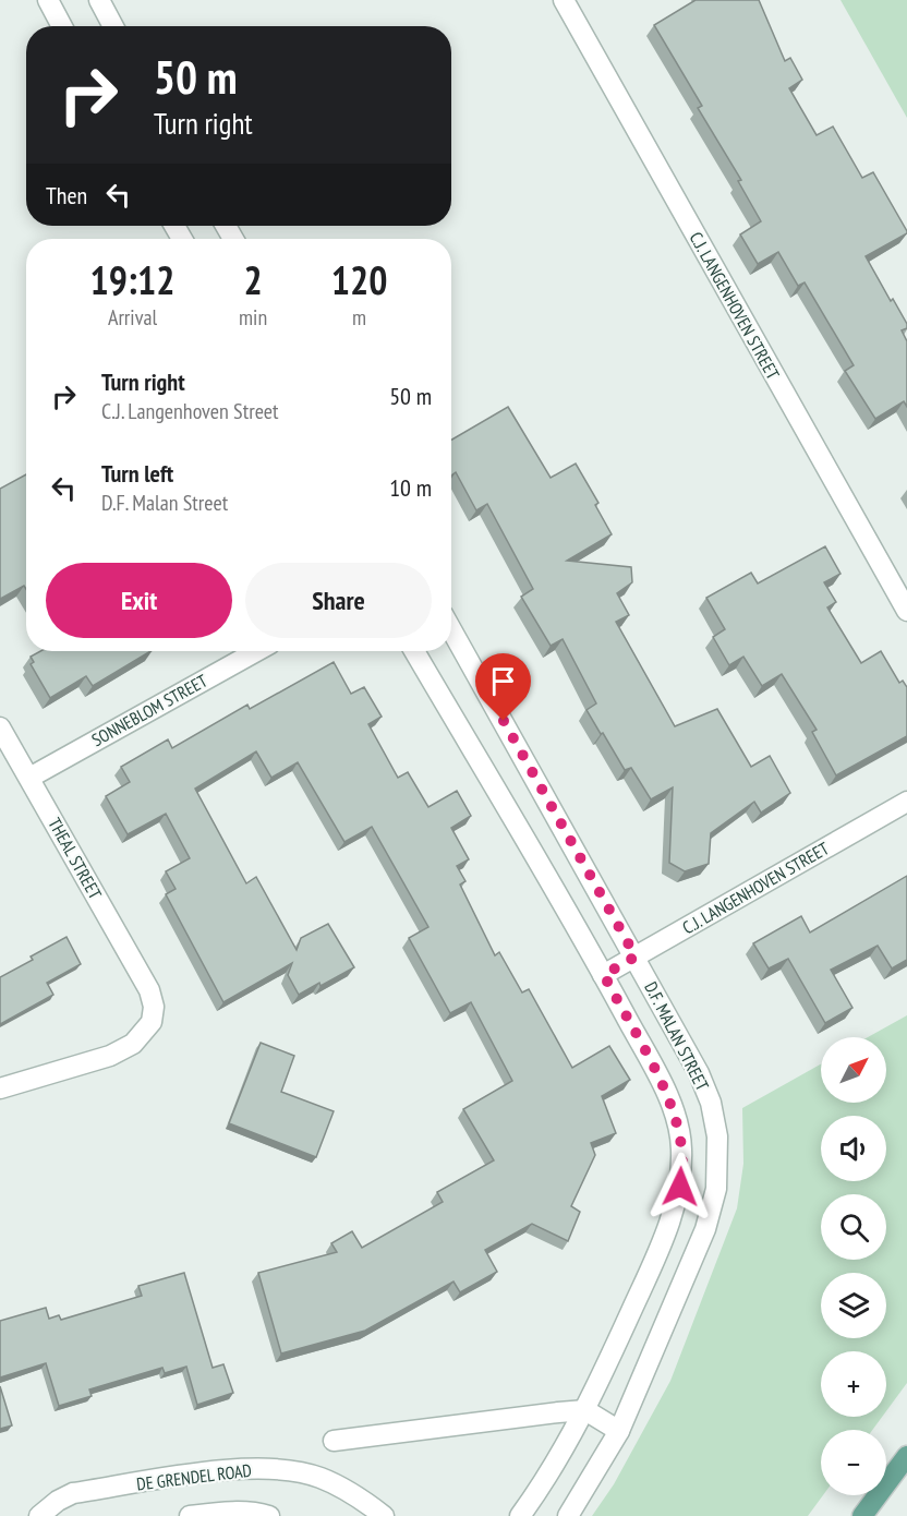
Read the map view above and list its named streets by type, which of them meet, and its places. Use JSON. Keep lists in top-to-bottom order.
{
  "streets": {
    "street": [
      "C.J. LANGENHOVEN STREET",
      "SONNEBLOM STREET",
      "THEAL STREET",
      "D.F. MALAN STREET",
      "DE GRENDEL ROAD"
    ]
  },
  "crossings": [
    ["C.J. LANGENHOVEN STREET", "D.F. MALAN STREET"],
    ["SONNEBLOM STREET", "THEAL STREET"]
  ],
  "north": "top right",
  "page": {
    "turn": ["50 m", "Turn right"],
    "then": "Then",
    "eta": [
      "19:12",
      "Arrival",
      "2",
      "min",
      "120",
      "m"
    ],
    "list": [
      {
        "name": "Turn right",
        "note": "C.J. Langenhoven Street",
        "value": "50 m"
      },
      {
        "name": "Turn left",
        "note": "D.F. Malan Street",
        "value": "10 m"
      }
    ],
    "buttons": ["Exit", "Share"],
    "map_buttons": ["+", "−"]
  }
}
